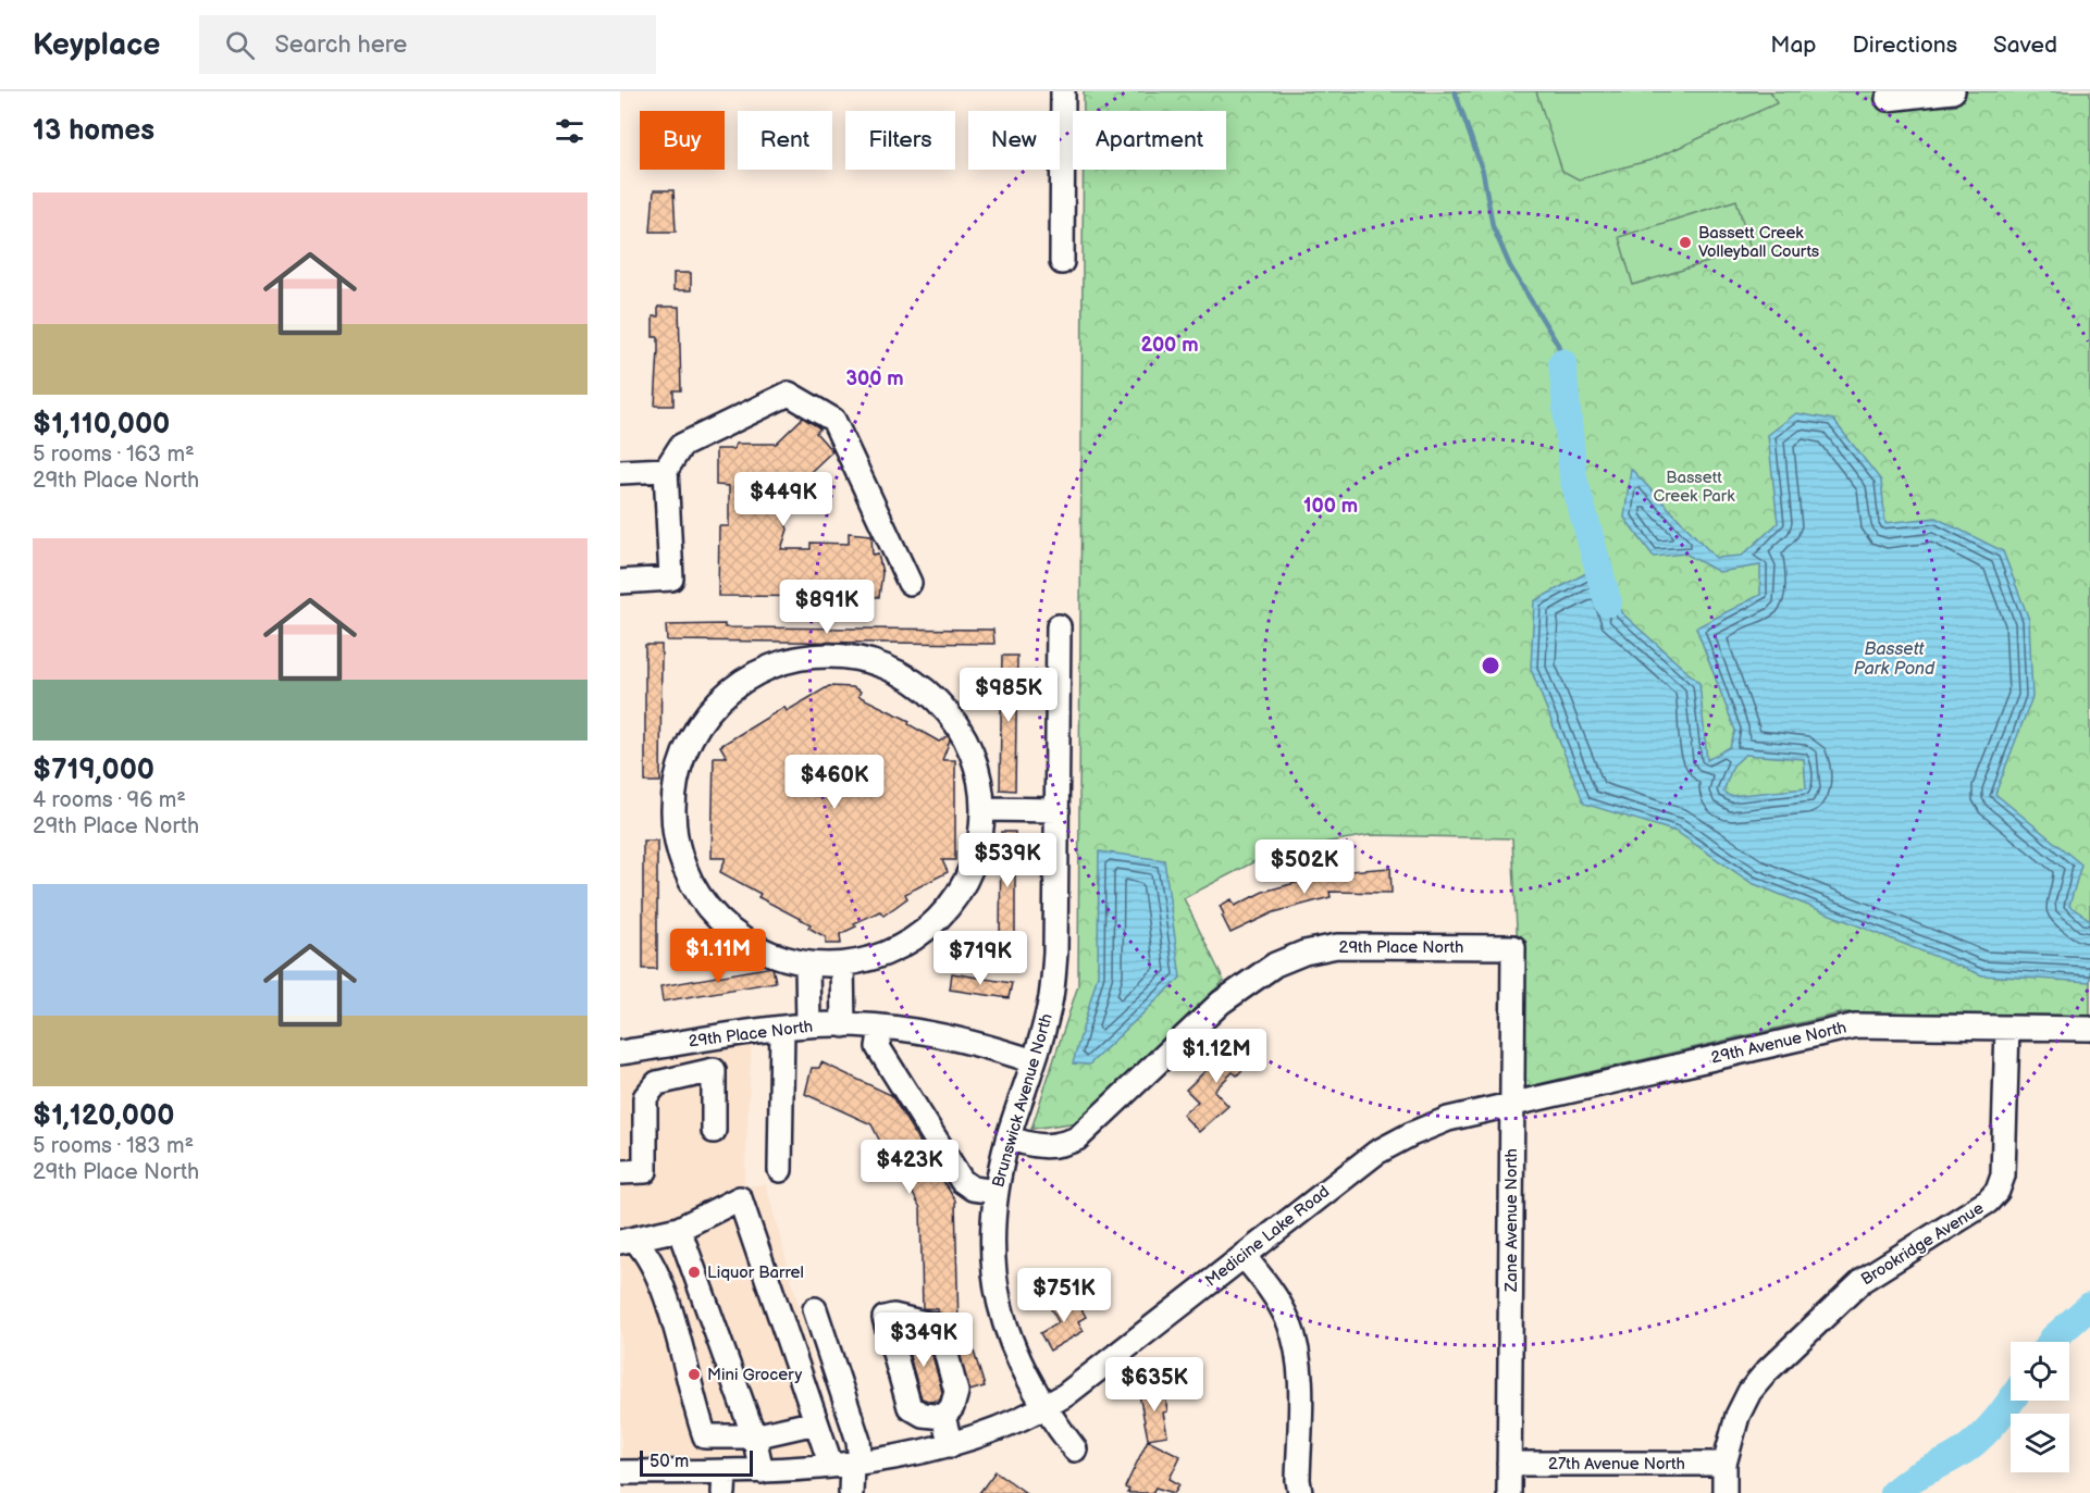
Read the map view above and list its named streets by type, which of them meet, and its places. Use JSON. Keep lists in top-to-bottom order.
{
  "streets": {
    "street": [
      "29th Place North",
      "29th Avenue North",
      "Brunswick Avenue North",
      "Zane Avenue North",
      "Medicine Lake Road",
      "Brookridge Avenue",
      "27th Avenue North"
    ]
  },
  "crossings": [
    ["29th Place North", "Brunswick Avenue North"],
    ["29th Place North", "Zane Avenue North"],
    ["29th Avenue North", "Zane Avenue North"],
    ["29th Avenue North", "Medicine Lake Road"],
    ["29th Avenue North", "Brookridge Avenue"],
    ["Brunswick Avenue North", "Medicine Lake Road"],
    ["Zane Avenue North", "Medicine Lake Road"],
    ["Zane Avenue North", "27th Avenue North"],
    ["Brookridge Avenue", "27th Avenue North"]
  ],
  "water": ["Bassett Park Pond"],
  "parks": ["Bassett Creek Park"],
  "places": ["Bassett Creek Volleyball Courts", "Liquor Barrel", "Mini Grocery"],
  "scale_bar": "50 m",
  "page": {
    "header": "Keyplace",
    "search": "Search here",
    "nav": ["Map", "Directions", "Saved"],
    "heading": "13 homes",
    "chip": [
      "Buy",
      "Rent",
      "Filters",
      "New",
      "Apartment"
    ],
    "list": [
      {
        "name": "$1,110,000",
        "note": "5 rooms · 163 m² · 29th Place North"
      },
      {
        "name": "$719,000",
        "note": "4 rooms · 96 m² · 29th Place North"
      },
      {
        "name": "$1,120,000",
        "note": "5 rooms · 183 m² · 29th Place North"
      }
    ],
    "price": [
      "$449K",
      "$891K",
      "$985K",
      "$460K",
      "$539K",
      "$502K",
      "$1.11M",
      "$719K",
      "$1.12M",
      "$423K",
      "$751K",
      "$349K",
      "$635K"
    ],
    "scale": "50 m"
  },
  "rings": ["200 m", "300 m", "100 m"]
}
